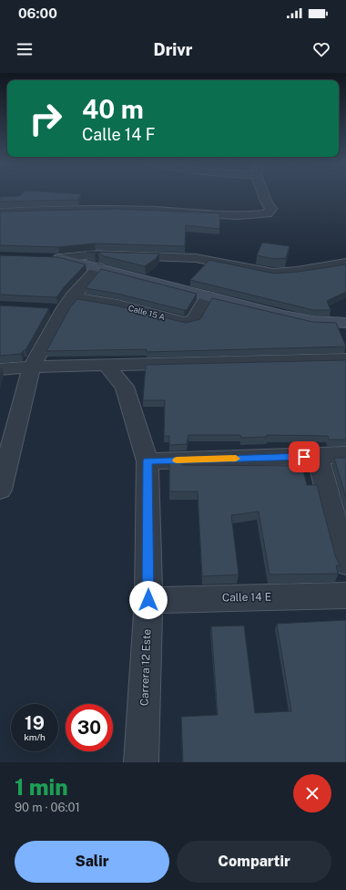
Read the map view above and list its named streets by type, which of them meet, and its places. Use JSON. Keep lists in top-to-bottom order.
{
  "streets": {
    "street": ["Calle 15 A", "Calle 14 E", "Carrera 12 Este"]
  },
  "crossings": [
    ["Calle 14 E", "Carrera 12 Este"]
  ],
  "page": {
    "status": "06:00",
    "header": "Drivr",
    "turn": ["40 m", "Calle 14 F"],
    "speed": "19 km/h",
    "limit": "30",
    "heading": ["1 min", "90 m · 06:01"],
    "buttons": ["Salir", "Compartir"]
  }
}
